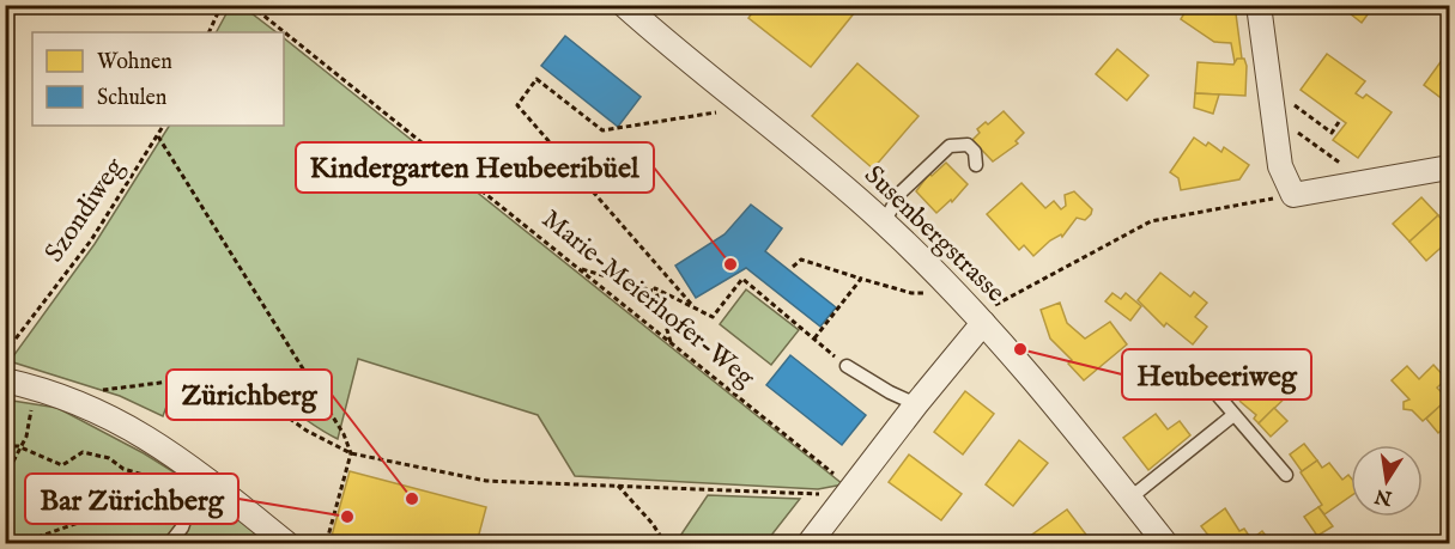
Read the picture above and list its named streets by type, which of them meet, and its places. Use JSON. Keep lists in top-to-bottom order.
{
  "streets": {
    "street": ["Susenbergstrasse"],
    "path": ["Szondiweg", "Marie-Meierhofer-Weg"]
  },
  "places": [
    "Kindergarten Heubeeribüel",
    "Heubeeriweg",
    "Zürichberg",
    "Bar Zürichberg"
  ],
  "legend": ["Wohnen", "Schulen"],
  "north": "bottom"
}
